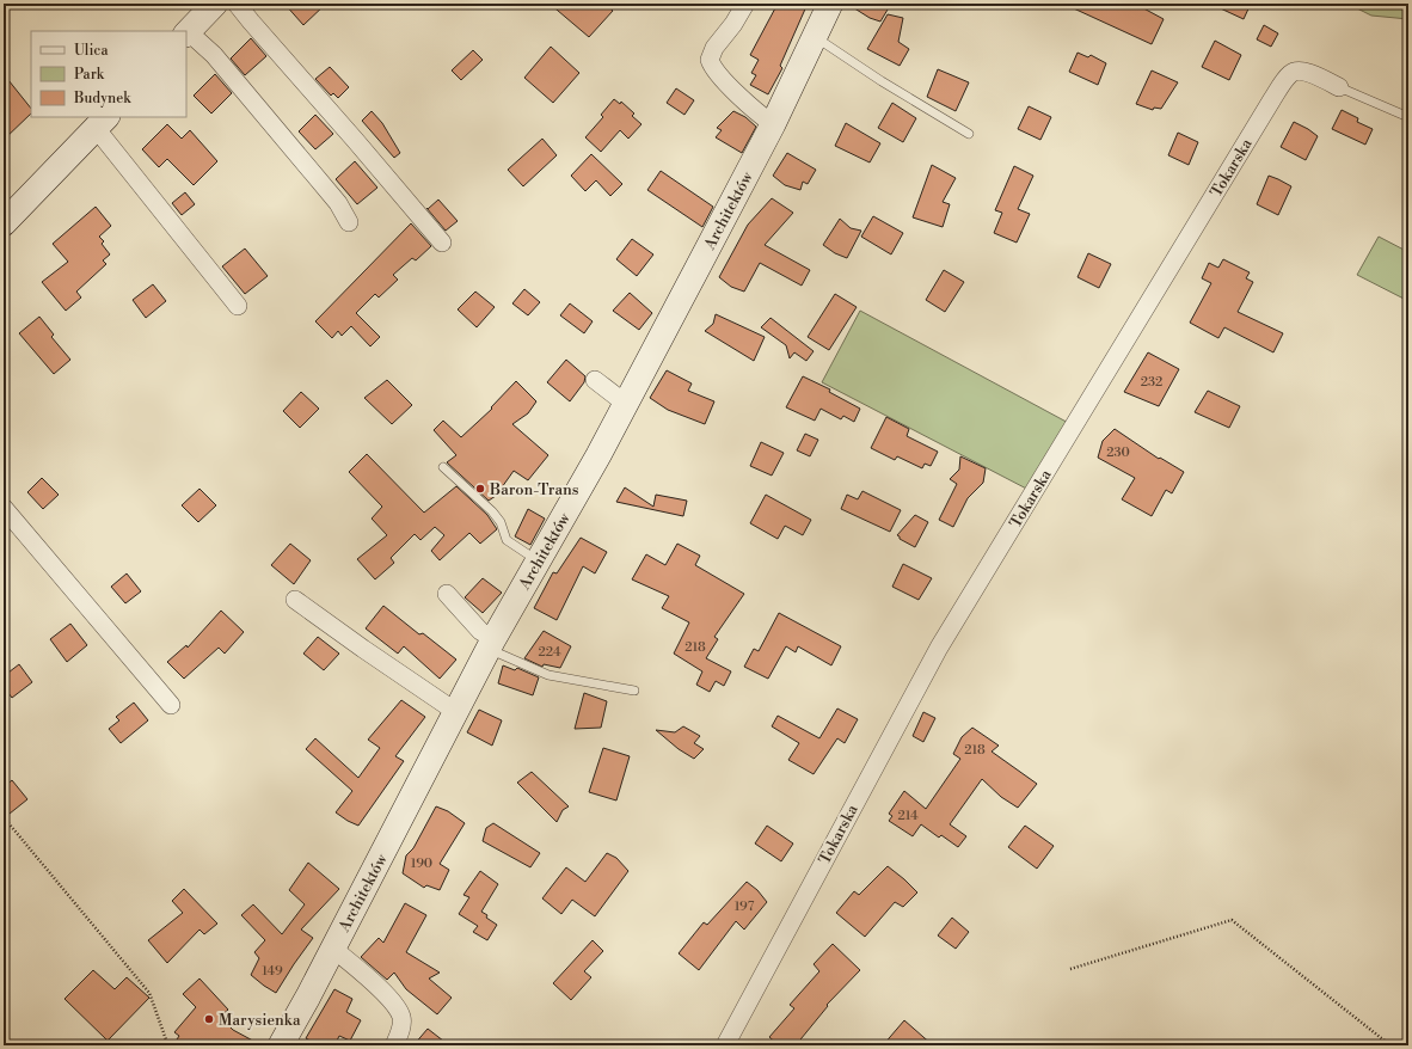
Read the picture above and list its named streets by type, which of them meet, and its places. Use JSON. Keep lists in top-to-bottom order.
{
  "streets": {
    "street": ["Tokarska", "Architektów"]
  },
  "places": ["Baron-Trans", "Marysienka"],
  "house_numbers": [
    "232",
    "230",
    "218",
    "224",
    "218",
    "214",
    "190",
    "197",
    "149"
  ],
  "legend": ["Ulica", "Park", "Budynek"]
}
